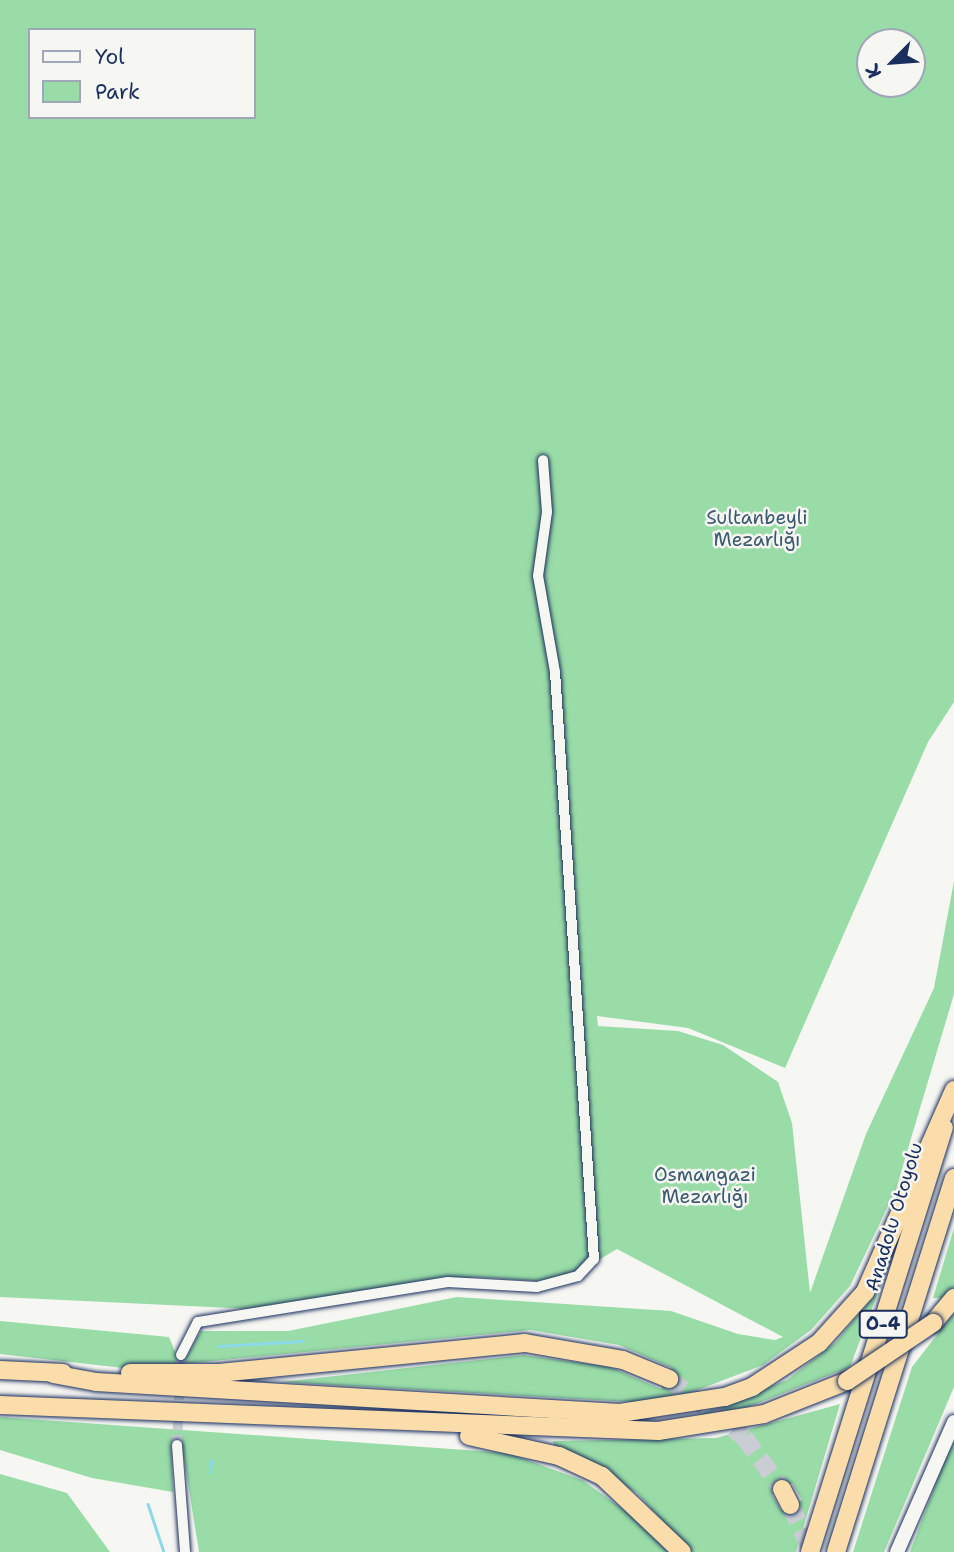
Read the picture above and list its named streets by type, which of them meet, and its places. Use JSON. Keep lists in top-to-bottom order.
{
  "streets": {
    "highway": ["Anadolu Otoyolu", "O-4"]
  },
  "parks": ["Sultanbeyli Mezarlığı", "Osmangazi Mezarlığı"],
  "legend": ["Yol", "Park"],
  "north": "bottom left"
}
